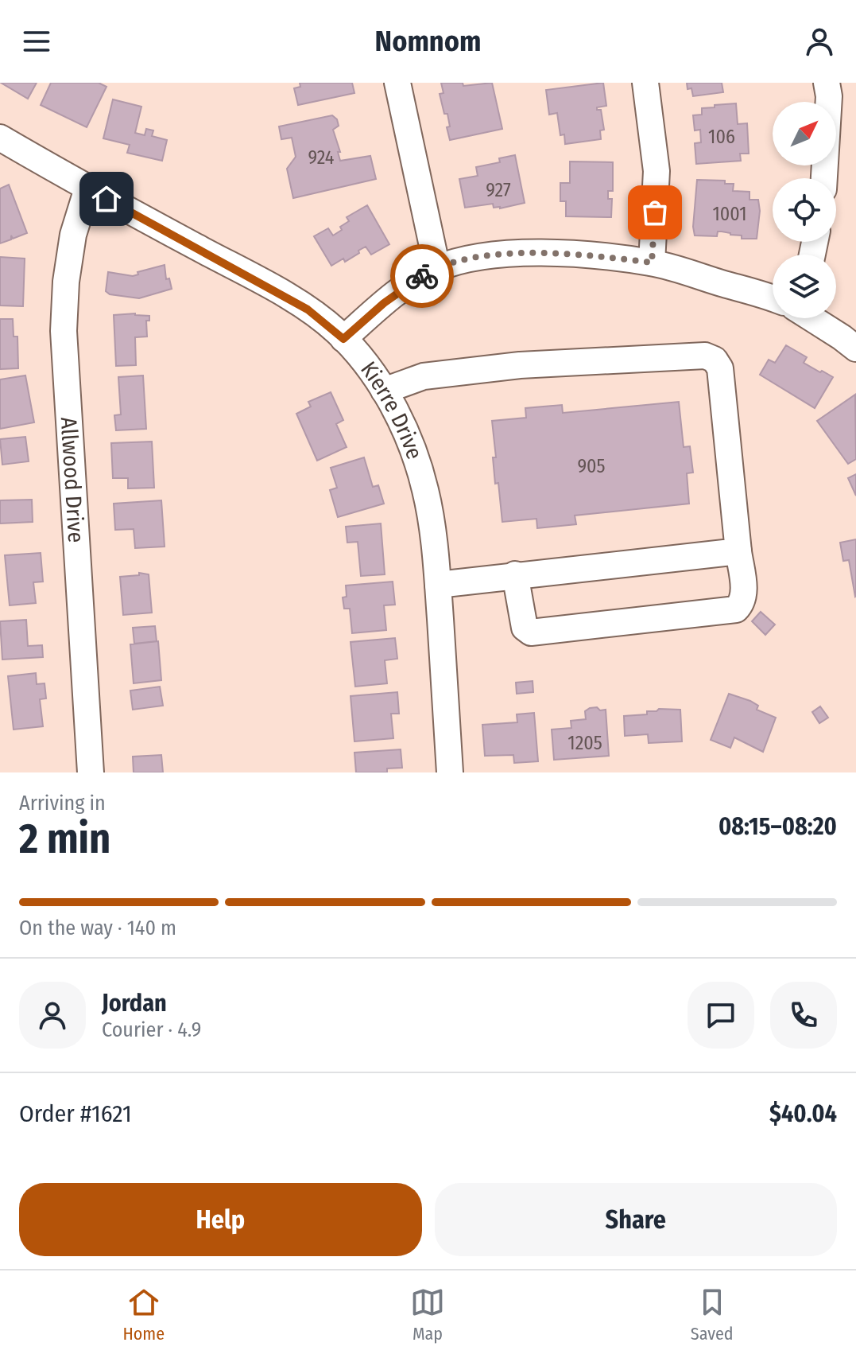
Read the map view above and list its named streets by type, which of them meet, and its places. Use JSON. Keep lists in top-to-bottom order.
{
  "streets": {
    "street": ["Kierre Drive", "Allwood Drive"]
  },
  "crossings": [
    ["Kierre Drive", "Allwood Drive"]
  ],
  "house_numbers": [
    "106",
    "924",
    "927",
    "1001",
    "905",
    "1205"
  ],
  "north": "top right",
  "page": {
    "header": "Nomnom",
    "heading": ["2 min", "Arriving in", "08:15–08:20"],
    "panel": [
      "Jordan",
      "Courier · 4.9",
      "Order #1621",
      "$40.04"
    ],
    "bar": "On the way · 140 m",
    "buttons": ["Help", "Share"],
    "tabs": ["Home", "Map", "Saved"]
  }
}
